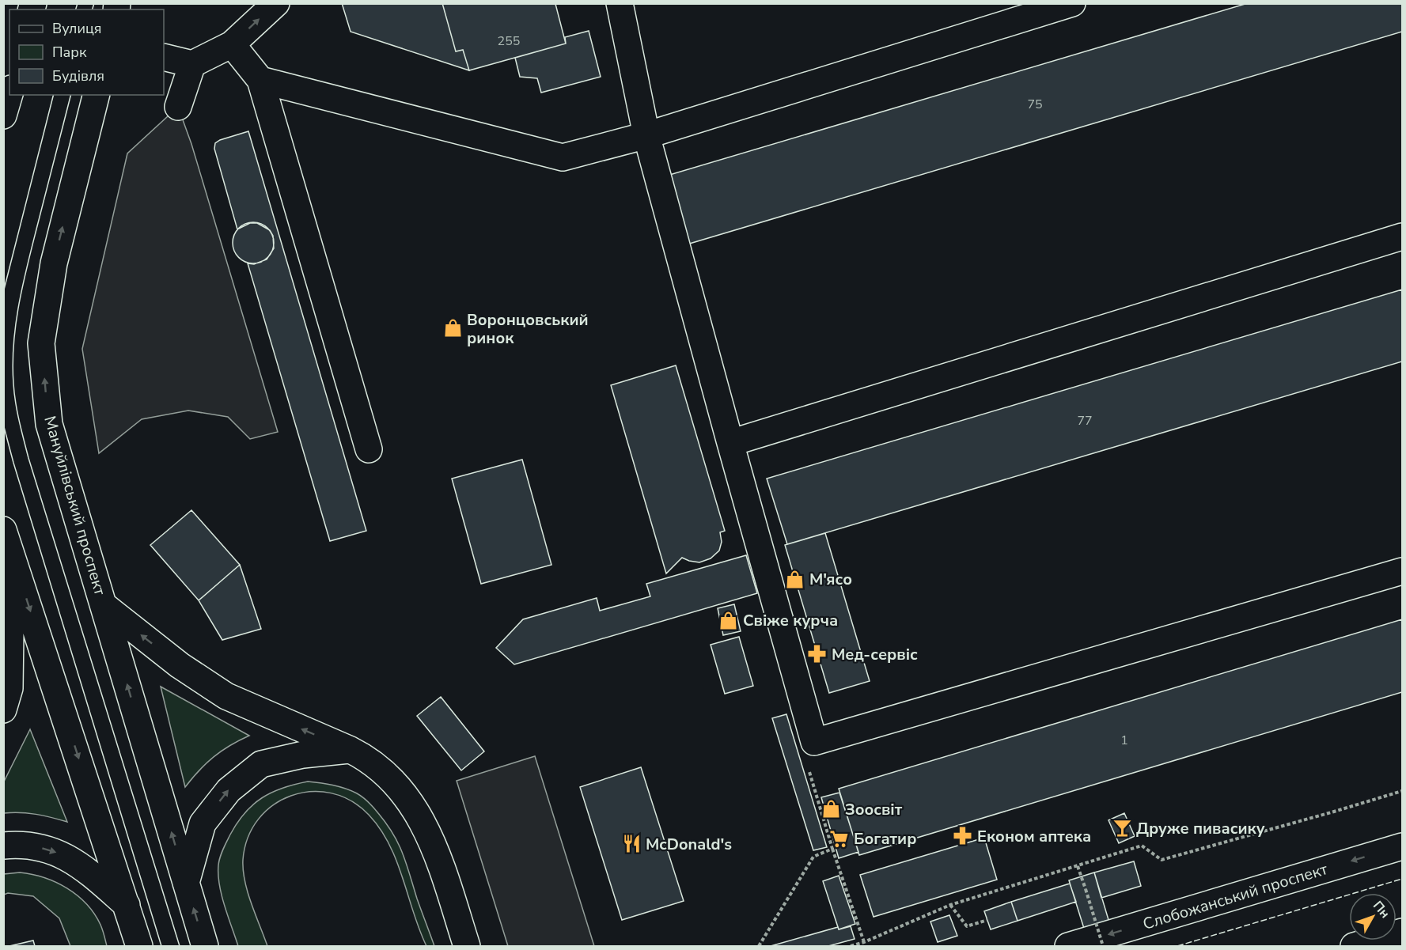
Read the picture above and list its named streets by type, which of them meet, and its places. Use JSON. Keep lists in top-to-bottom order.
{
  "streets": {
    "main road": ["Мануйлівський проспект", "Слобожанський проспект"]
  },
  "one_way": ["Слобожанський проспект"],
  "places": {
    "shop": [
      "Воронцовський ринок",
      "М'ясо",
      "Свіже курча",
      "Зоосвіт"
    ],
    "pharmacy": ["Мед-сервіс", "Економ аптека"],
    "bar": ["Друже пивасику"],
    "supermarket": ["Богатир"],
    "restaurant": ["McDonald's"]
  },
  "house_numbers": [
    "255",
    "75",
    "77",
    "1"
  ],
  "legend": ["Вулиця", "Парк", "Будівля"],
  "north": "top right"
}
